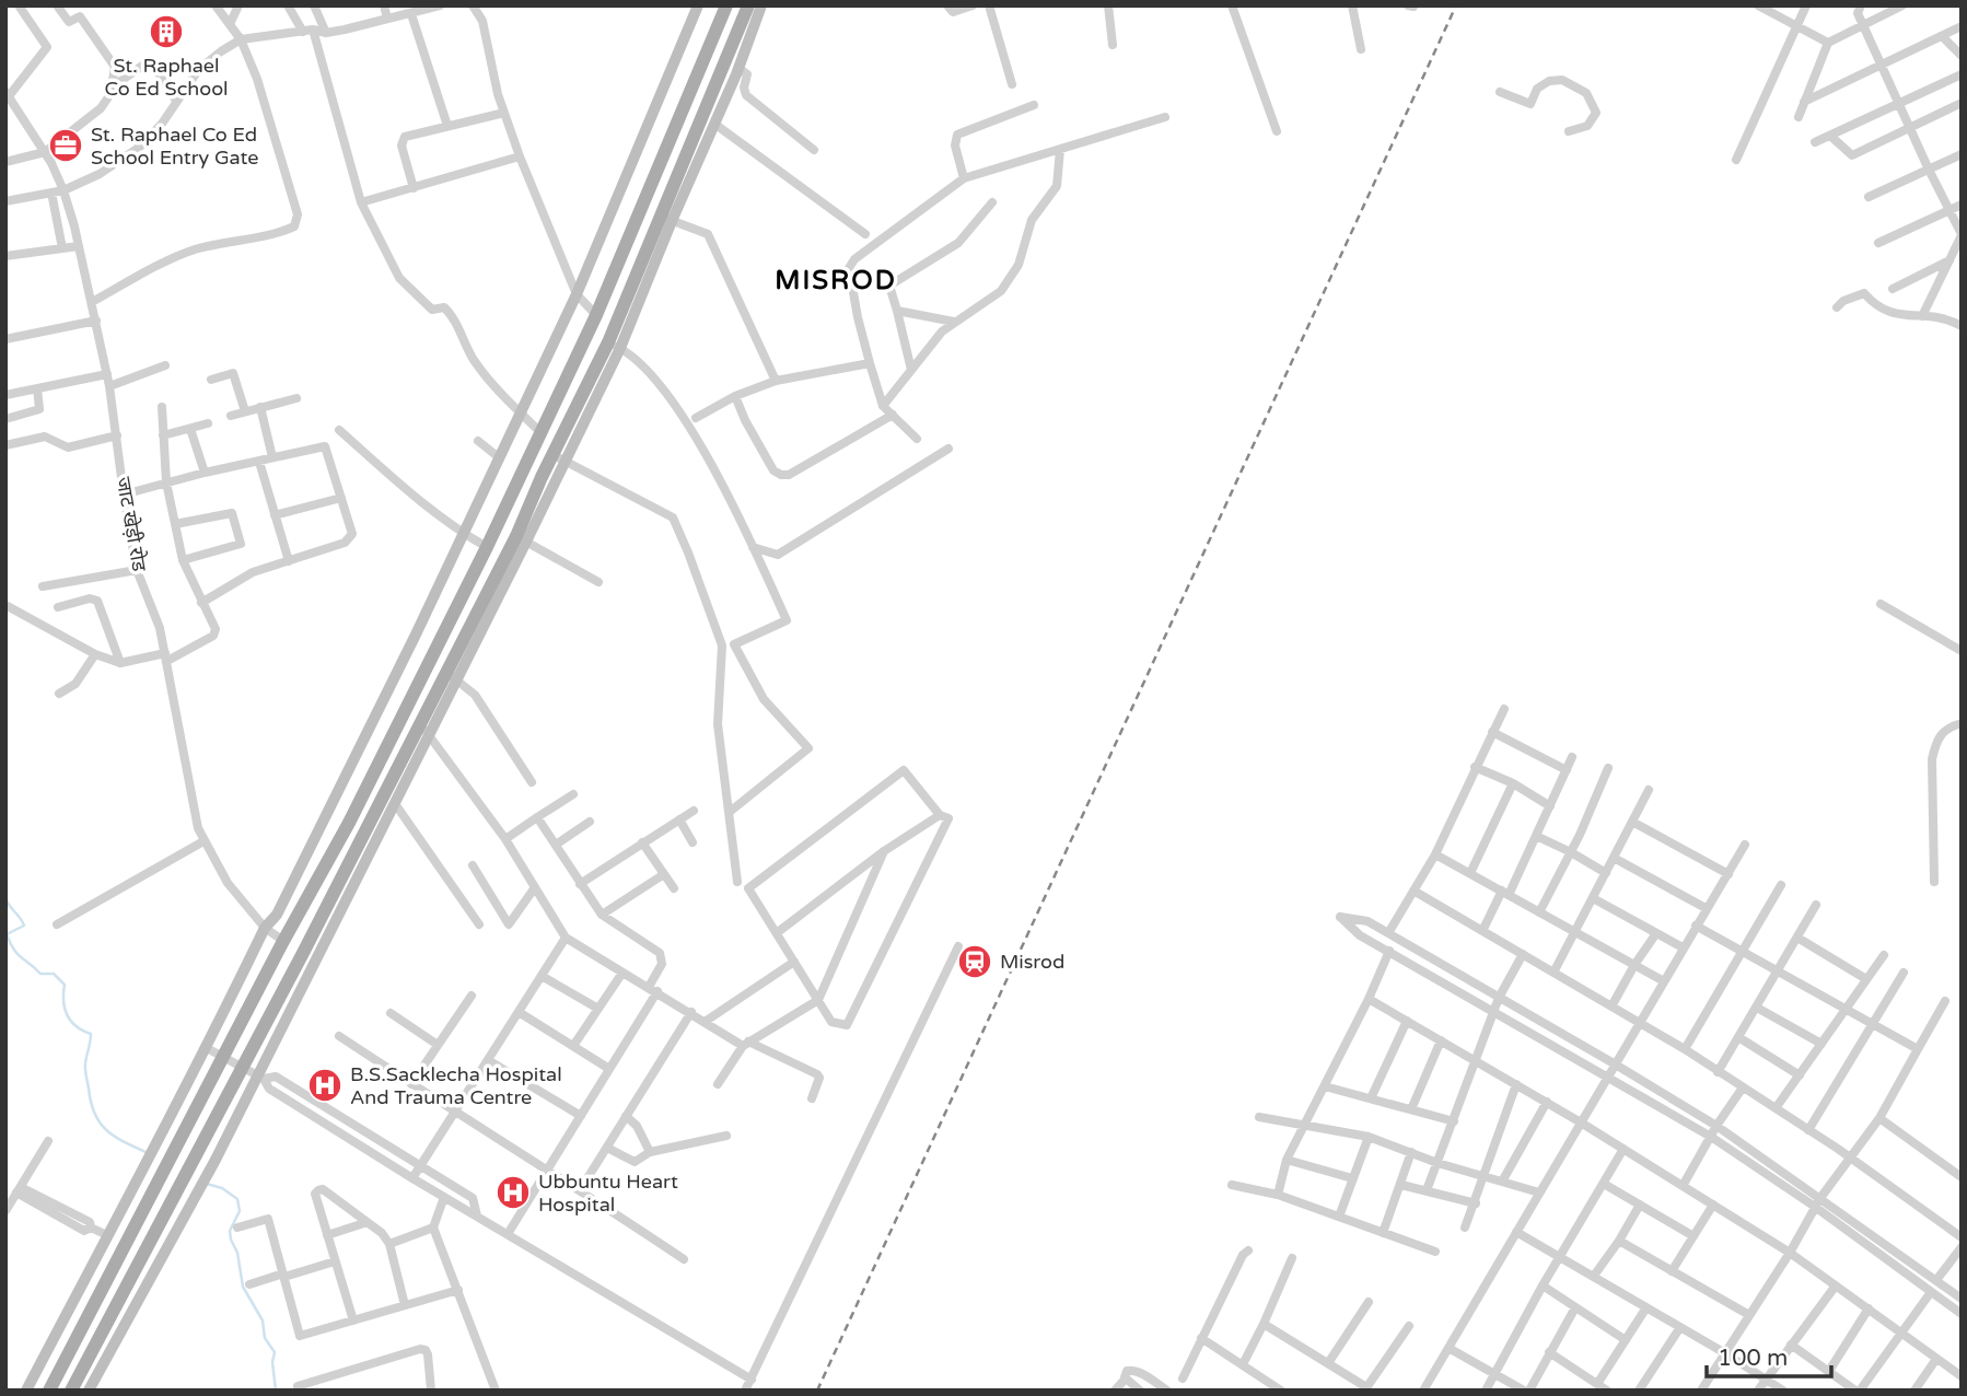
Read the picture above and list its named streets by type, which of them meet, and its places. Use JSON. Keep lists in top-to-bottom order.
{
  "streets": {
    "street": ["जाट खेड़ी रोड"]
  },
  "districts": ["MISROD"],
  "places": {
    "building": ["St. Raphael Co Ed School"],
    "office": ["St. Raphael Co Ed School Entry Gate"],
    "station": ["Misrod"],
    "hospital": ["B.S.Sacklecha Hospital And Trauma Centre", "Ubbuntu Heart Hospital"]
  },
  "scale_bar": "100 m"
}
